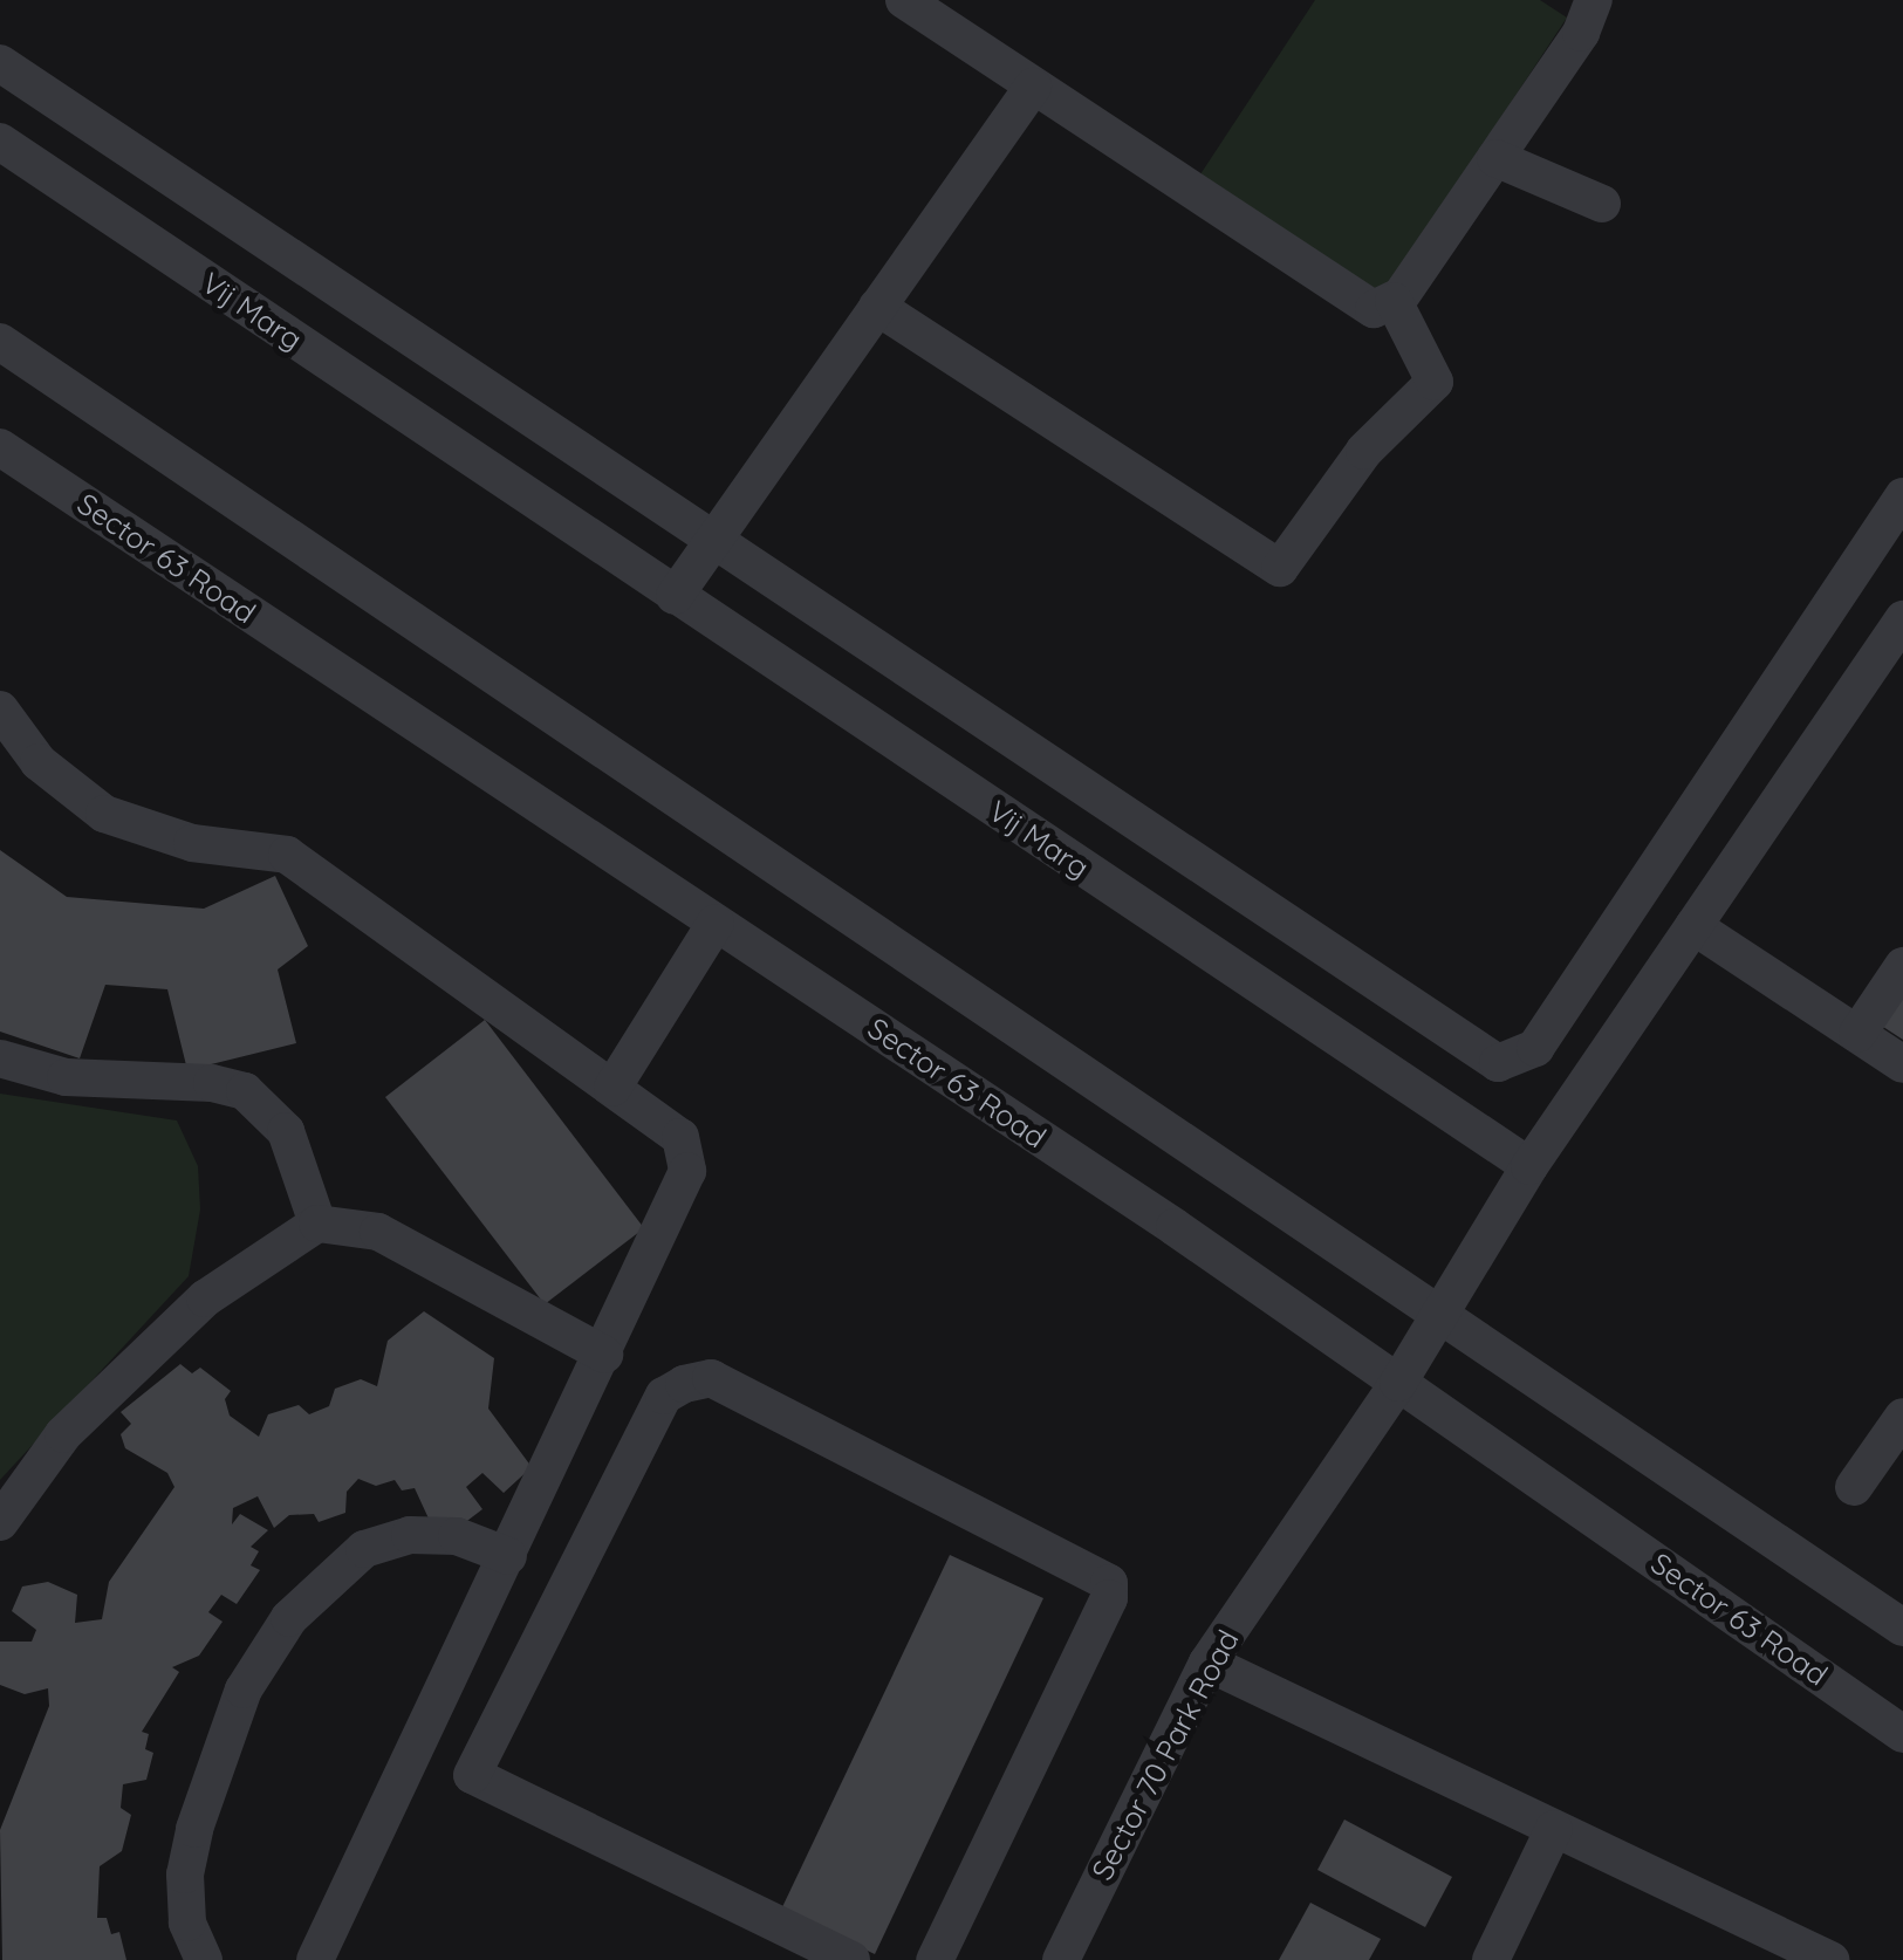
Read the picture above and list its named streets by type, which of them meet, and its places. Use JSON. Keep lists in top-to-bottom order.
{
  "streets": {
    "street": ["Vij Marg", "Sector 63 Road", "Sector 70 Park Road"]
  },
  "crossings": [
    ["Vij Marg", "Sector 70 Park Road"],
    ["Sector 63 Road", "Sector 70 Park Road"]
  ]
}
